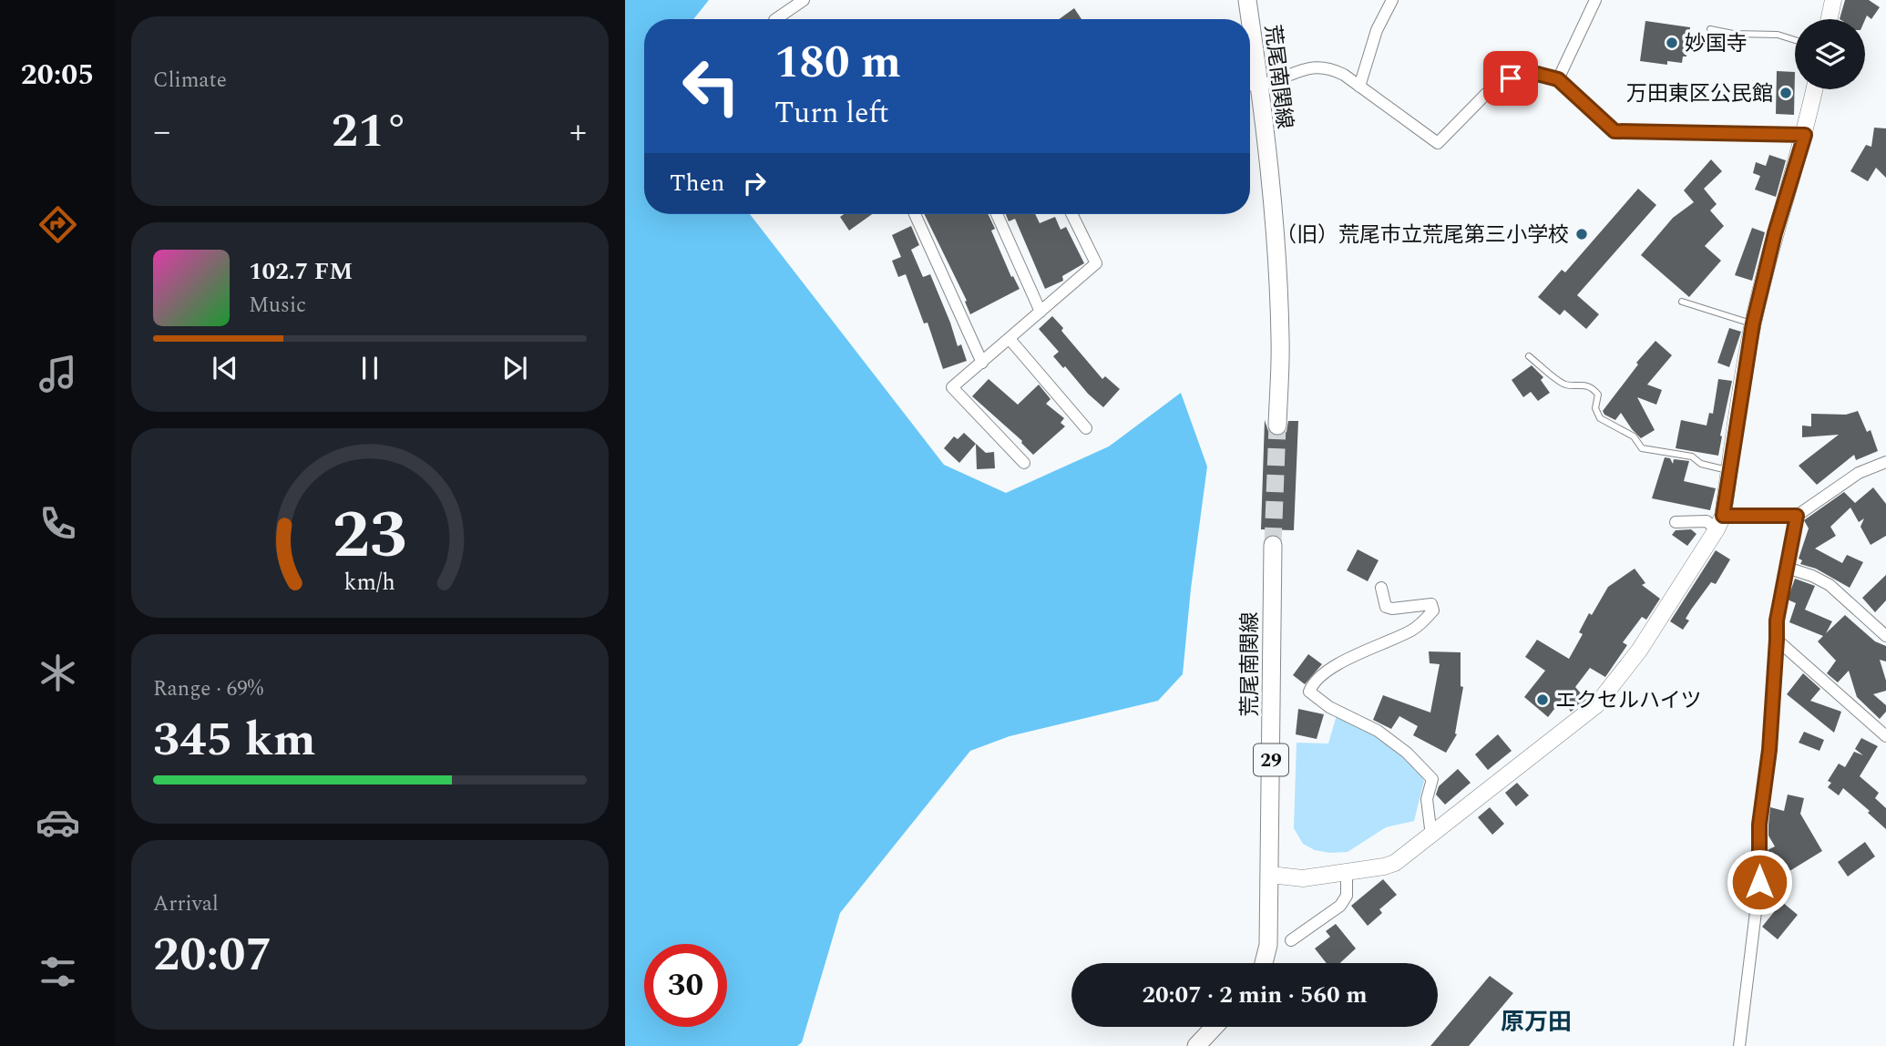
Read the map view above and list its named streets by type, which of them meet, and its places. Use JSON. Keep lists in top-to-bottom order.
{
  "streets": {
    "main road": ["荒尾南関線", "29"]
  },
  "districts": ["原万田"],
  "places": [
    "妙国寺",
    "万田東区公民館",
    "（旧）荒尾市立荒尾第三小学校",
    "エクセルハイツ"
  ],
  "page": {
    "tabs": "20:05",
    "tile": [
      "Climate",
      ["Range · 69%", "345 km"],
      ["Arrival", "20:07"]
    ],
    "turn": ["180 m", "Turn left"],
    "heat": ["−", "21°", "+"],
    "then": "Then",
    "song": ["102.7 FM", "Music"],
    "limit": "30",
    "trip": "20:07 · 2 min · 560 m",
    "gauge": ["23", "km/h"]
  }
}
